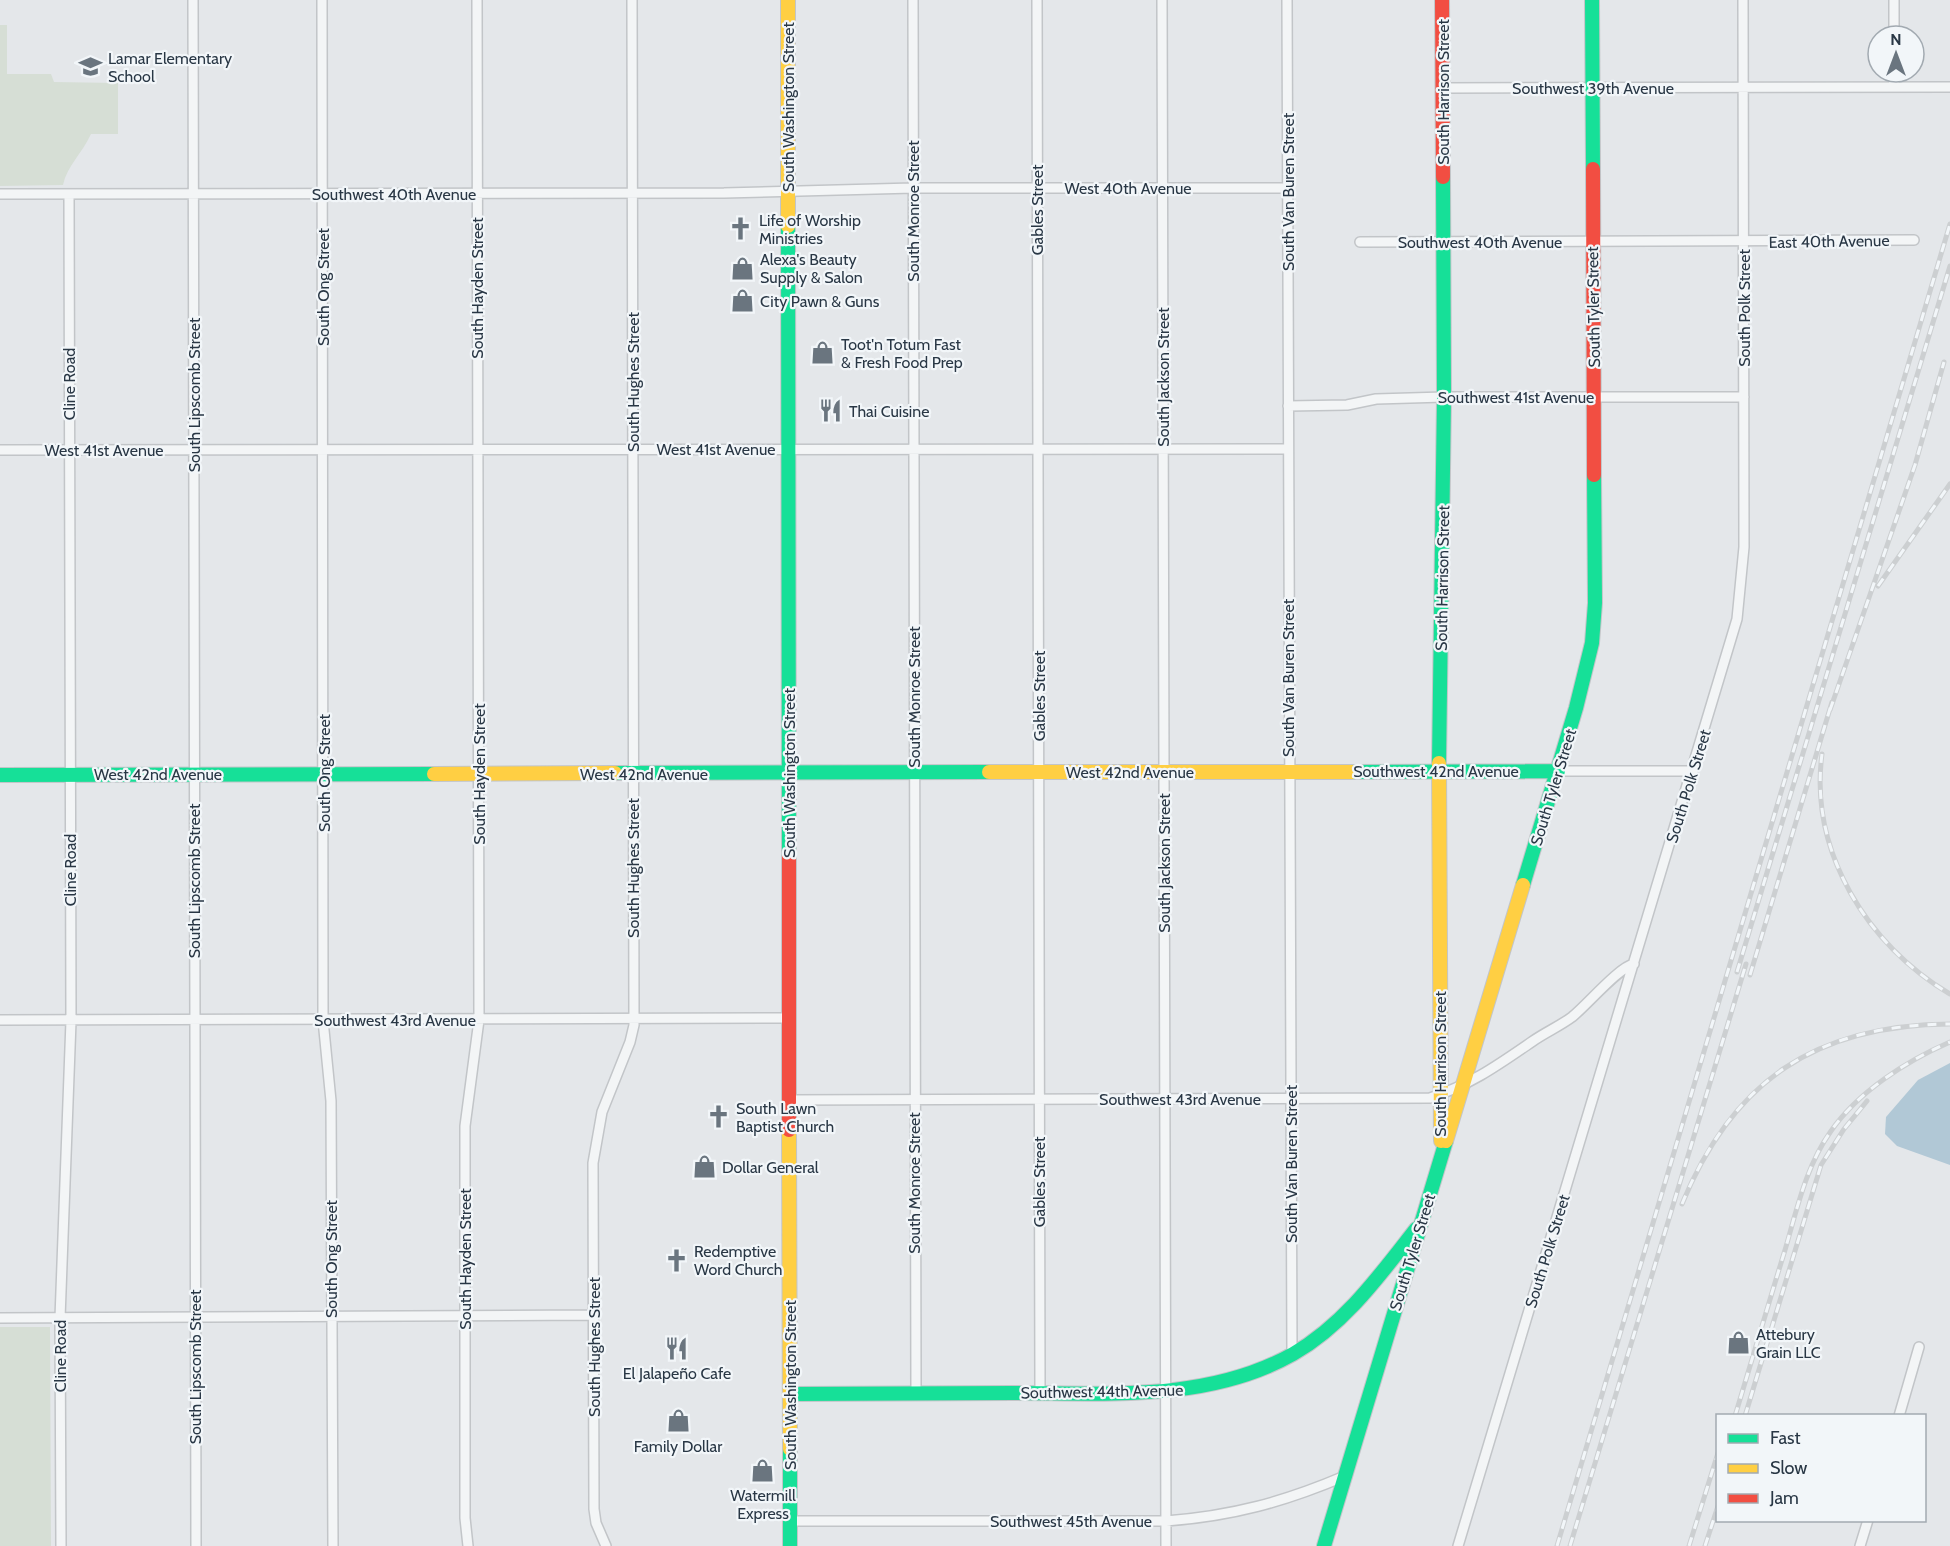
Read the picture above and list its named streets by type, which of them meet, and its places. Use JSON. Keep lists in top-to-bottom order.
{
  "streets": {
    "street": [
      "Southwest 39th Avenue",
      "South Harrison Street",
      "South Washington Street",
      "West 40th Avenue",
      "South Van Buren Street",
      "Southwest 40th Avenue",
      "Gables Street",
      "South Monroe Street",
      "East 40th Avenue",
      "South Ong Street",
      "South Hayden Street",
      "South Tyler Street",
      "South Polk Street",
      "South Jackson Street",
      "South Hughes Street",
      "Cline Road",
      "South Lipscomb Street",
      "Southwest 41st Avenue",
      "West 41st Avenue",
      "Southwest 42nd Avenue",
      "West 42nd Avenue",
      "Southwest 43rd Avenue",
      "Southwest 44th Avenue",
      "Southwest 45th Avenue"
    ]
  },
  "crossings": [
    ["Southwest 39th Avenue", "South Harrison Street"],
    ["Southwest 39th Avenue", "South Tyler Street"],
    ["Southwest 39th Avenue", "South Polk Street"],
    ["South Harrison Street", "Southwest 40th Avenue"],
    ["South Harrison Street", "South Tyler Street"],
    ["South Harrison Street", "Southwest 41st Avenue"],
    ["South Harrison Street", "Southwest 42nd Avenue"],
    ["South Harrison Street", "Southwest 43rd Avenue"],
    ["South Washington Street", "West 40th Avenue"],
    ["South Washington Street", "Southwest 40th Avenue"],
    ["South Washington Street", "West 41st Avenue"],
    ["South Washington Street", "West 42nd Avenue"],
    ["South Washington Street", "Southwest 43rd Avenue"],
    ["South Washington Street", "Southwest 44th Avenue"],
    ["South Washington Street", "Southwest 45th Avenue"],
    ["West 40th Avenue", "South Van Buren Street"],
    ["West 40th Avenue", "Southwest 40th Avenue"],
    ["West 40th Avenue", "Gables Street"],
    ["West 40th Avenue", "South Monroe Street"],
    ["West 40th Avenue", "South Jackson Street"],
    ["South Van Buren Street", "Southwest 41st Avenue"],
    ["South Van Buren Street", "West 41st Avenue"],
    ["South Van Buren Street", "Southwest 42nd Avenue"],
    ["South Van Buren Street", "West 42nd Avenue"],
    ["South Van Buren Street", "Southwest 43rd Avenue"],
    ["South Van Buren Street", "Southwest 44th Avenue"],
    ["Southwest 40th Avenue", "East 40th Avenue"],
    ["Southwest 40th Avenue", "South Ong Street"],
    ["Southwest 40th Avenue", "South Hayden Street"],
    ["Southwest 40th Avenue", "South Tyler Street"],
    ["Southwest 40th Avenue", "South Polk Street"],
    ["Southwest 40th Avenue", "South Hughes Street"],
    ["Southwest 40th Avenue", "Cline Road"],
    ["Southwest 40th Avenue", "South Lipscomb Street"],
    ["Gables Street", "West 41st Avenue"],
    ["Gables Street", "West 42nd Avenue"],
    ["Gables Street", "Southwest 43rd Avenue"],
    ["Gables Street", "Southwest 44th Avenue"],
    ["South Monroe Street", "West 41st Avenue"],
    ["South Monroe Street", "West 42nd Avenue"],
    ["South Monroe Street", "Southwest 43rd Avenue"],
    ["South Monroe Street", "Southwest 44th Avenue"],
    ["East 40th Avenue", "South Polk Street"],
    ["South Ong Street", "West 41st Avenue"],
    ["South Ong Street", "West 42nd Avenue"],
    ["South Ong Street", "Southwest 43rd Avenue"],
    ["South Hayden Street", "West 41st Avenue"],
    ["South Hayden Street", "West 42nd Avenue"],
    ["South Hayden Street", "Southwest 43rd Avenue"],
    ["South Tyler Street", "Southwest 41st Avenue"],
    ["South Tyler Street", "Southwest 42nd Avenue"],
    ["South Tyler Street", "Southwest 43rd Avenue"],
    ["South Tyler Street", "Southwest 44th Avenue"],
    ["South Tyler Street", "Southwest 45th Avenue"],
    ["South Polk Street", "Southwest 41st Avenue"],
    ["South Polk Street", "Southwest 42nd Avenue"],
    ["South Polk Street", "Southwest 43rd Avenue"],
    ["South Jackson Street", "West 41st Avenue"],
    ["South Jackson Street", "West 42nd Avenue"],
    ["South Jackson Street", "Southwest 43rd Avenue"],
    ["South Jackson Street", "Southwest 44th Avenue"],
    ["South Jackson Street", "Southwest 45th Avenue"],
    ["South Hughes Street", "West 41st Avenue"],
    ["South Hughes Street", "West 42nd Avenue"],
    ["South Hughes Street", "Southwest 43rd Avenue"],
    ["Cline Road", "West 41st Avenue"],
    ["Cline Road", "West 42nd Avenue"],
    ["Cline Road", "Southwest 43rd Avenue"],
    ["South Lipscomb Street", "West 41st Avenue"],
    ["South Lipscomb Street", "West 42nd Avenue"],
    ["South Lipscomb Street", "Southwest 43rd Avenue"],
    ["Southwest 42nd Avenue", "West 42nd Avenue"]
  ],
  "places": {
    "school or university": ["Lamar Elementary School"],
    "church": ["Life of Worship Ministries", "South Lawn Baptist Church", "Redemptive Word Church"],
    "shop": [
      "Alexa's Beauty Supply & Salon",
      "City Pawn & Guns",
      "Toot'n Totum Fast & Fresh Food Prep",
      "Dollar General",
      "Attebury Grain LLC",
      "Family Dollar",
      "Watermill Express"
    ],
    "restaurant": ["Thai Cuisine", "El Jalapeño Cafe"]
  },
  "legend": ["Fast", "Slow", "Jam"],
  "north": "top"
}
